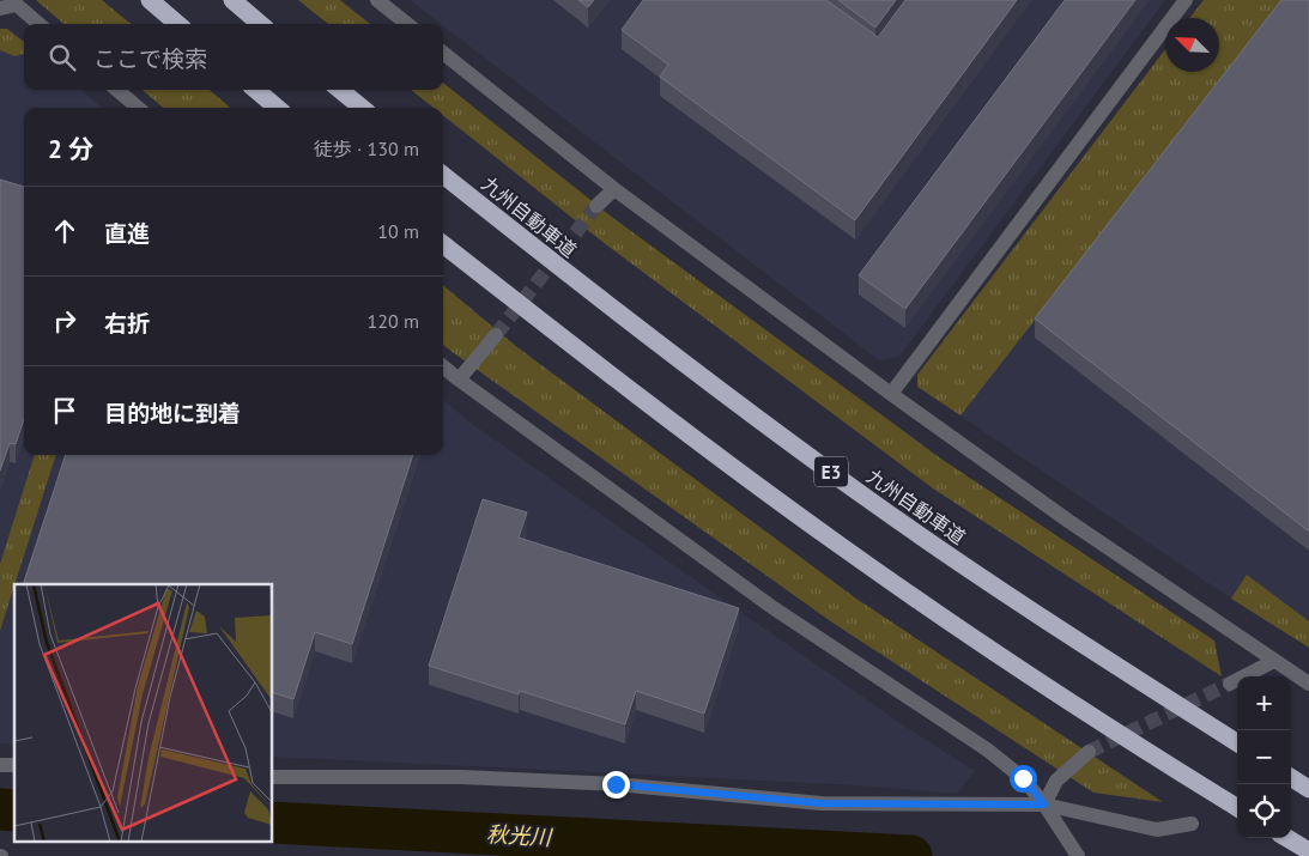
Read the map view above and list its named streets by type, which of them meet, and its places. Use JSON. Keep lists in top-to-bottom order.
{
  "streets": {
    "highway": ["九州自動車道", "E3"]
  },
  "water": ["秋光川"],
  "north": "top left",
  "page": {
    "search": "ここで検索",
    "heading": ["2 分", "徒歩 · 130 m"],
    "list": [
      ["直進", "10 m"],
      ["右折", "120 m"],
      "目的地に到着"
    ],
    "map_buttons": ["+", "−"]
  }
}
